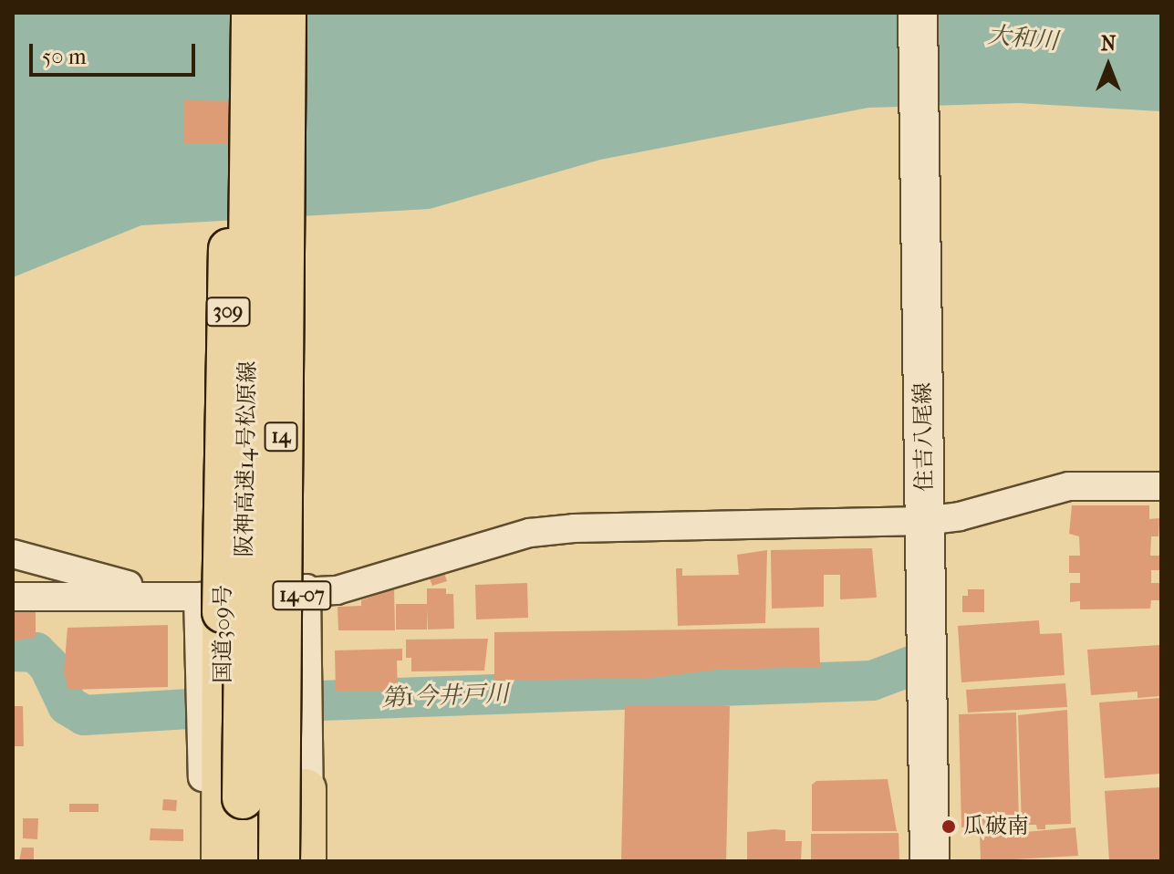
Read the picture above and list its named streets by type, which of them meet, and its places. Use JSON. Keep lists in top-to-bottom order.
{
  "streets": {
    "highway": [
      "309",
      "14",
      "阪神高速14号松原線",
      "14-07",
      "国道309号"
    ],
    "main road": ["住吉八尾線"]
  },
  "crossings": [
    ["阪神高速14号松原線", "14-07"]
  ],
  "water": ["大和川", "第1今井戸川"],
  "places": ["瓜破南"],
  "scale_bar": "50 m",
  "north": "top"
}
